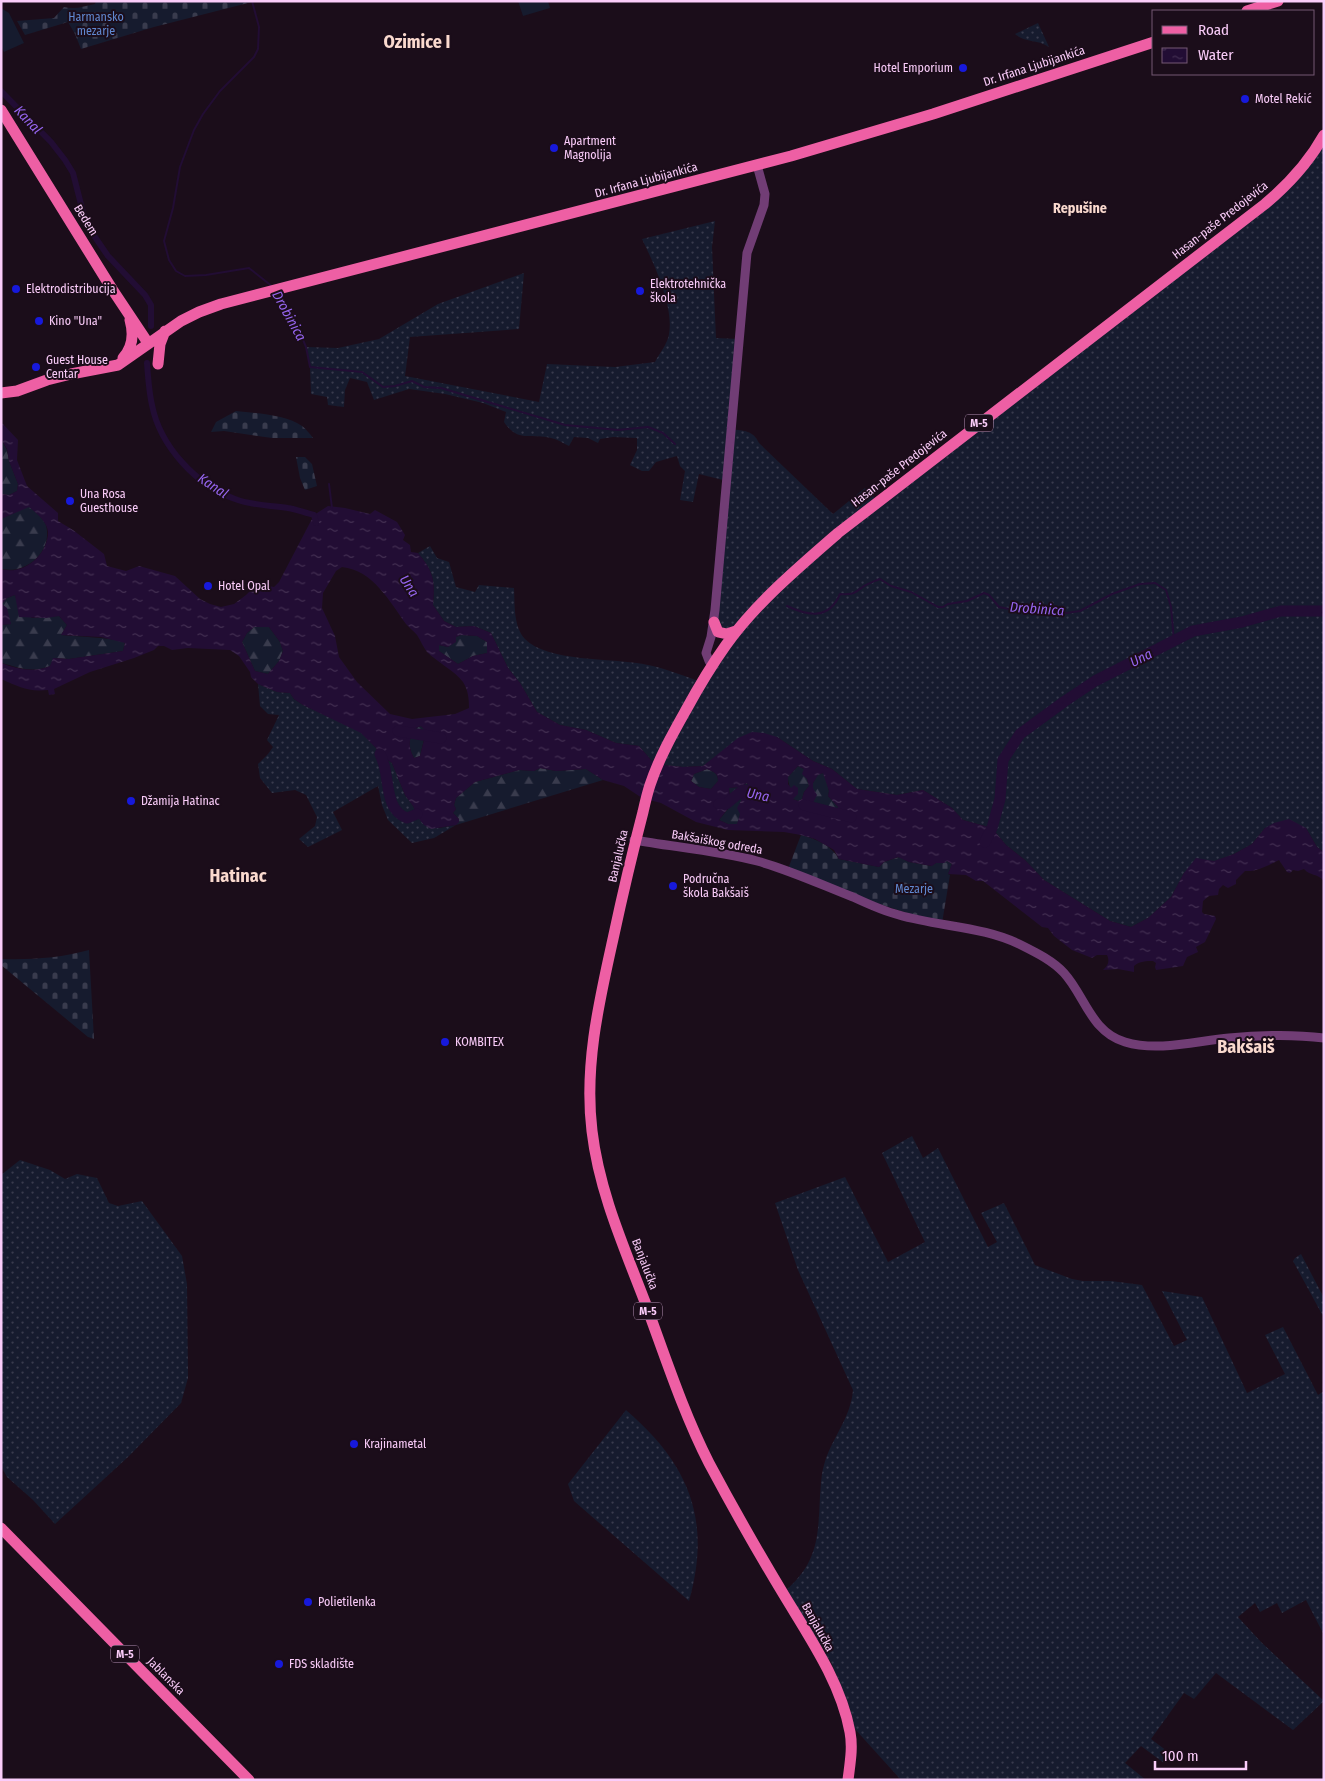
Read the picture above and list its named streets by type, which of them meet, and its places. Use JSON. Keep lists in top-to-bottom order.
{
  "streets": {
    "main road": [
      "Dr. Irfana Ljubijankića",
      "Bedem",
      "Hasan-paše Predojevića",
      "M-5",
      "Banjalučka",
      "Jablanska"
    ],
    "street": ["Bakšaiškog odreda"]
  },
  "crossings": [
    ["Dr. Irfana Ljubijankića", "Bedem"],
    ["Hasan-paše Predojevića", "Banjalučka"],
    ["Bakšaiškog odreda", "Banjalučka"]
  ],
  "districts": [
    "Ozimice I",
    "Repušine",
    "Hatinac",
    "Bakšaiš"
  ],
  "water": ["Kanal", "Drobinica", "Una"],
  "parks": ["Harmansko mezarje", "Mezarje"],
  "places": [
    "Hotel Emporium",
    "Motel Rekić",
    "Apartment Magnolija",
    "Elektrodistribucija",
    "Elektrotehnička škola",
    "Kino \"Una\"",
    "Guest House Centar",
    "Una Rosa Guesthouse",
    "Hotel Opal",
    "Džamija Hatinac",
    "Područna škola Bakšaiš",
    "KOMBITEX",
    "Krajinametal",
    "Polietilenka",
    "FDS skladište"
  ],
  "legend": ["Road", "Water"],
  "scale_bar": "100 m"
}
